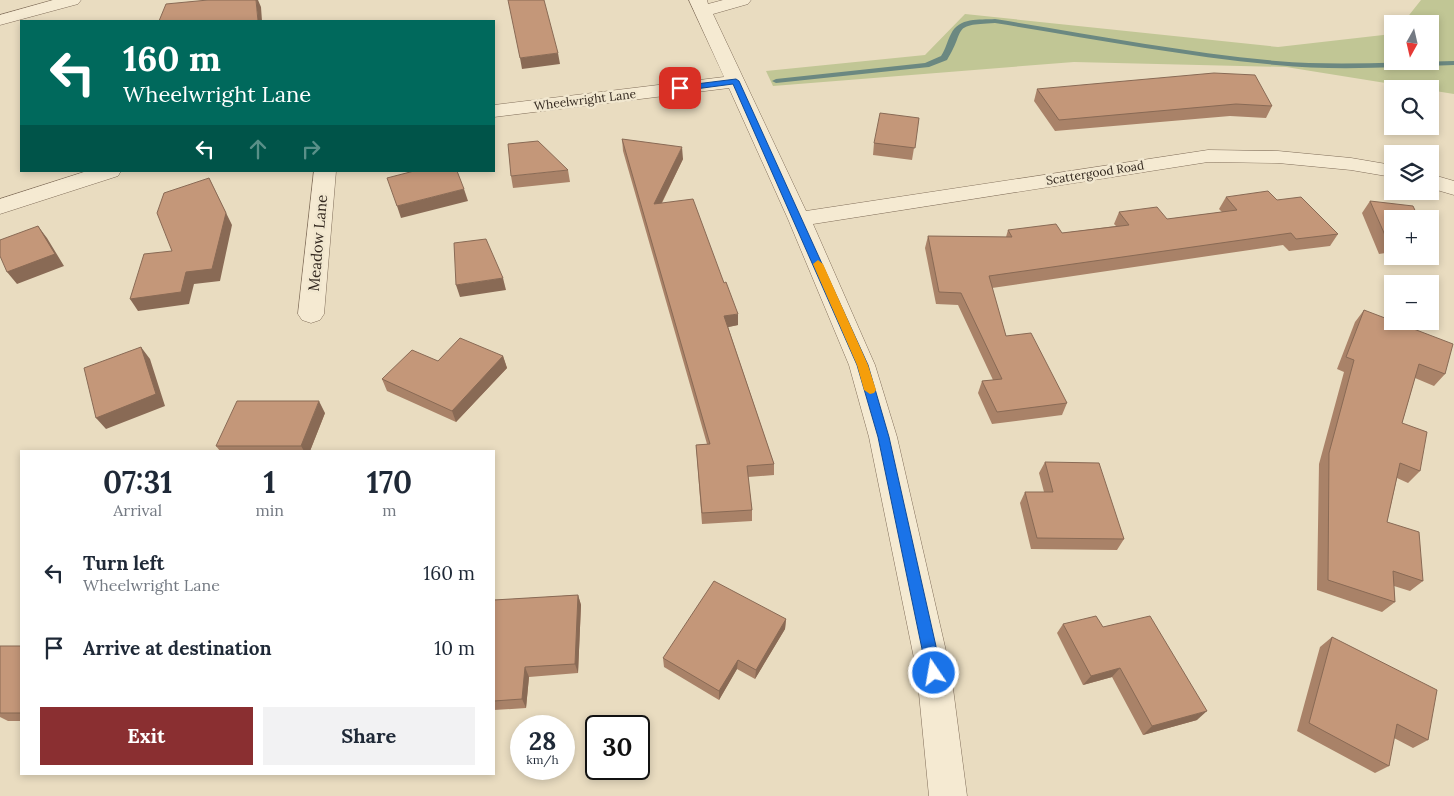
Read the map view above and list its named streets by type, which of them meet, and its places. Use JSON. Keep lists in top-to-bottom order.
{
  "streets": {
    "street": ["Wheelwright Lane", "Scattergood Road", "Meadow Lane"]
  },
  "north": "bottom",
  "page": {
    "map_buttons": ["+", "−"],
    "turn": ["160 m", "Wheelwright Lane"],
    "eta": [
      "07:31",
      "Arrival",
      "1",
      "min",
      "170",
      "m"
    ],
    "list": [
      {
        "name": "Turn left",
        "note": "Wheelwright Lane",
        "value": "160 m"
      },
      {
        "name": "Arrive at destination",
        "value": "10 m"
      }
    ],
    "buttons": ["Exit", "Share"],
    "speed": "28 km/h",
    "limit": "30"
  }
}
